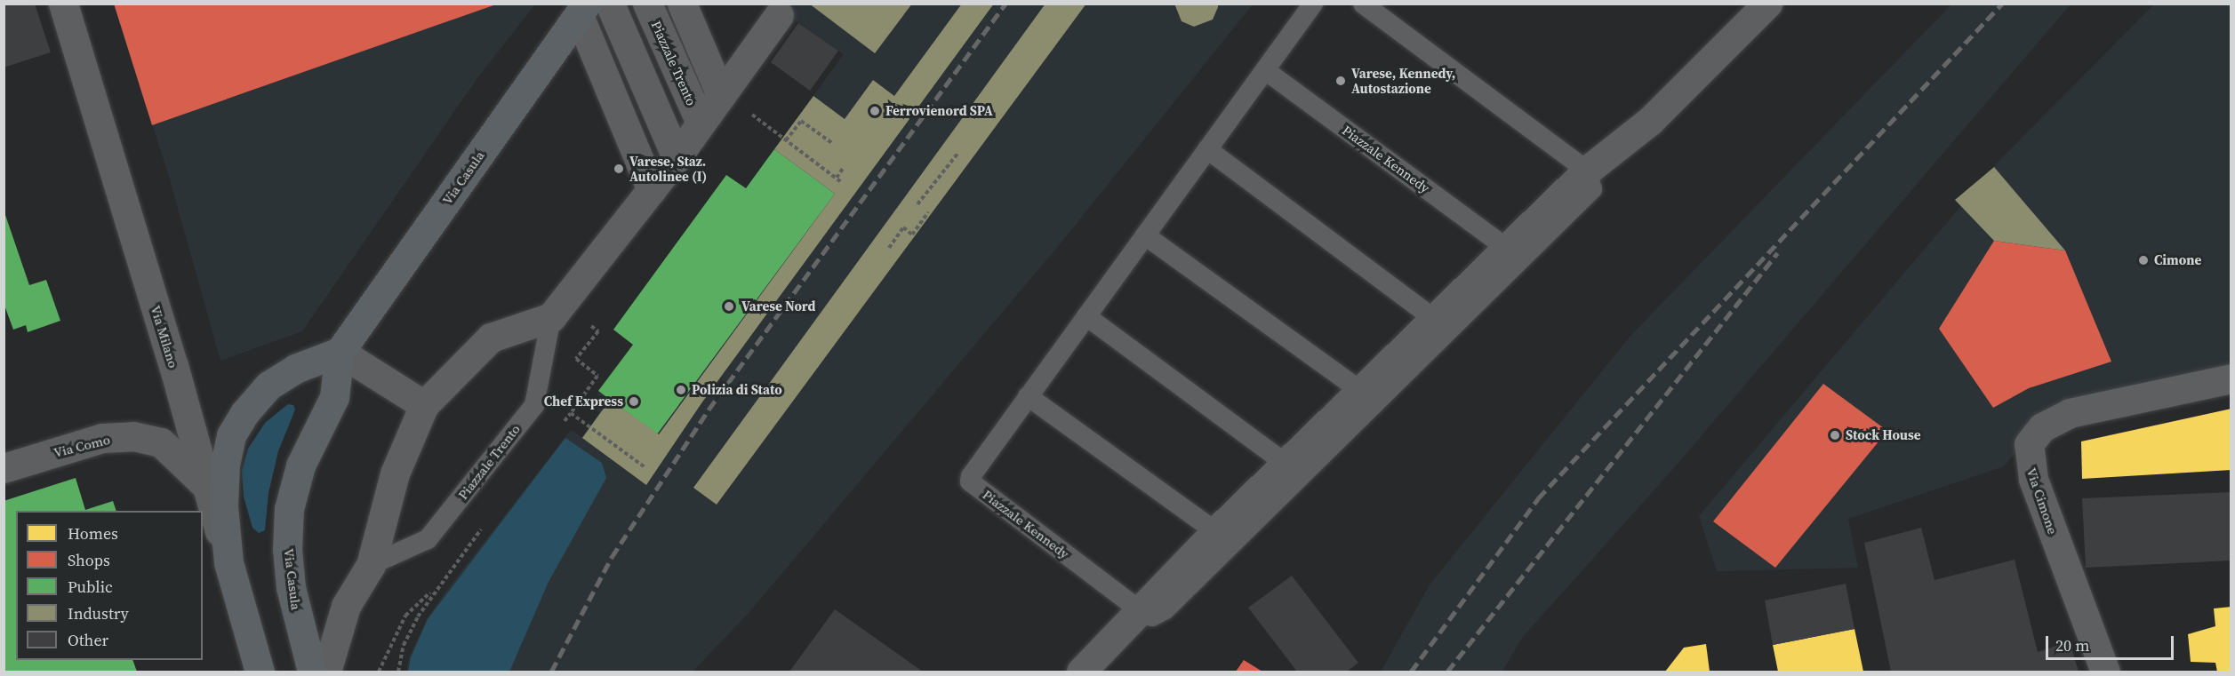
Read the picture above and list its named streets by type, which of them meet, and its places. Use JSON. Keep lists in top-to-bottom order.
{
  "streets": {
    "main road": ["Via Casula", "Via Milano"],
    "street": ["Piazzale Trento", "Via Como", "Via Cimone"],
    "lane": ["Piazzale Kennedy"]
  },
  "crossings": [
    ["Via Milano", "Via Como"]
  ],
  "places": [
    "Varese, Kennedy, Autostazione",
    "Ferrovienord SPA",
    "Varese, Staz. Autolinee (I)",
    "Cimone",
    "Varese Nord",
    "Polizia di Stato",
    "Chef Express",
    "Stock House"
  ],
  "legend": [
    "Homes",
    "Shops",
    "Public",
    "Industry",
    "Other"
  ],
  "scale_bar": "20 m"
}
